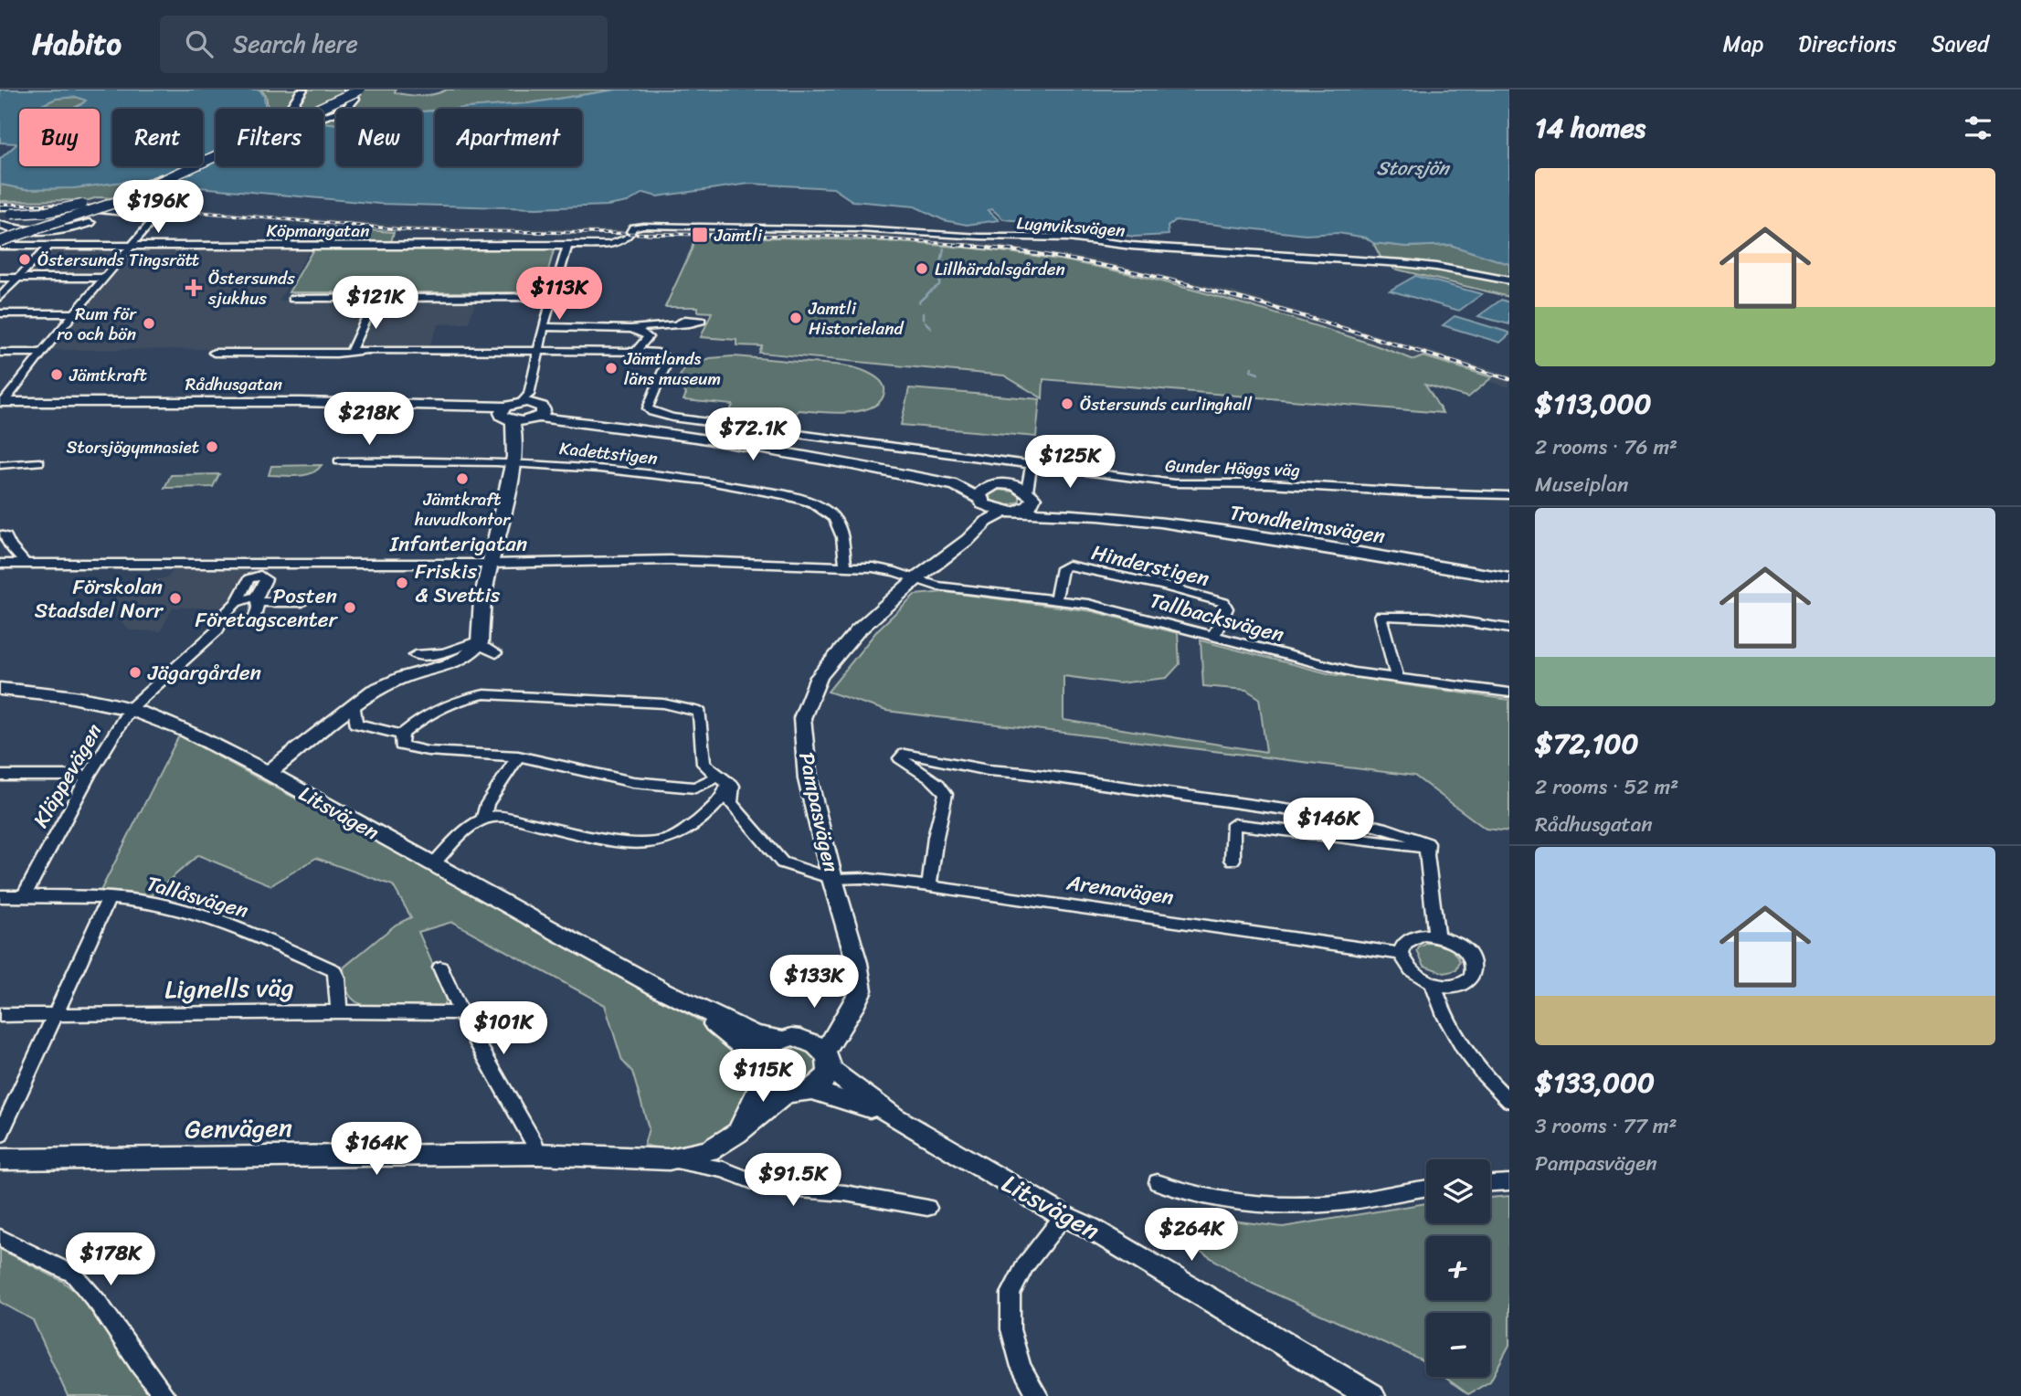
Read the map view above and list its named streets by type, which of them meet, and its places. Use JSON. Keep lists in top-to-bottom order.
{
  "streets": {
    "main road": [
      "Rådhusgatan",
      "Trondheimsvägen",
      "Pampasvägen",
      "Litsvägen",
      "Genvägen"
    ],
    "street": [
      "Lugnviksvägen",
      "Köpmangatan",
      "Kadettstigen",
      "Gunder Häggs väg",
      "Infanterigatan",
      "Hinderstigen",
      "Tallbacksvägen",
      "Kläppevägen",
      "Arenavägen",
      "Tallåsvägen",
      "Lignells väg"
    ]
  },
  "crossings": [
    ["Lugnviksvägen", "Köpmangatan"],
    ["Kadettstigen", "Infanterigatan"],
    ["Trondheimsvägen", "Pampasvägen"],
    ["Infanterigatan", "Tallbacksvägen"],
    ["Infanterigatan", "Pampasvägen"],
    ["Hinderstigen", "Tallbacksvägen"],
    ["Tallbacksvägen", "Pampasvägen"],
    ["Kläppevägen", "Litsvägen"],
    ["Kläppevägen", "Tallåsvägen"],
    ["Pampasvägen", "Litsvägen"],
    ["Pampasvägen", "Arenavägen"],
    ["Pampasvägen", "Genvägen"],
    ["Litsvägen", "Genvägen"],
    ["Tallåsvägen", "Lignells väg"]
  ],
  "water": ["Storsjön"],
  "places": {
    "transit": ["Jamtli"],
    "other": [
      "Östersunds Tingsrätt",
      "Lillhärdalsgården",
      "Jamtli Historieland",
      "Rum för ro och bön",
      "Jämtlands läns museum",
      "Jämtkraft",
      "Östersunds curlinghall",
      "Storsjögymnasiet",
      "Jämtkraft huvudkontor",
      "Friskis & Svettis",
      "Förskolan Stadsdel Norr",
      "Posten Företagscenter",
      "Jägargården"
    ],
    "health": ["Östersunds sjukhus"]
  },
  "page": {
    "header": "Habito",
    "search": "Search here",
    "nav": ["Map", "Directions", "Saved"],
    "heading": "14 homes",
    "chip": [
      "Buy",
      "Rent",
      "Filters",
      "New",
      "Apartment"
    ],
    "list": [
      {
        "name": "$113,000",
        "note": "2 rooms · 76 m² · Museiplan"
      },
      {
        "name": "$72,100",
        "note": "2 rooms · 52 m² · Rådhusgatan"
      },
      {
        "name": "$133,000",
        "note": "3 rooms · 77 m² · Pampasvägen"
      }
    ],
    "price": [
      "$196K",
      "$113K",
      "$121K",
      "$218K",
      "$72.1K",
      "$125K",
      "$146K",
      "$133K",
      "$101K",
      "$115K",
      "$164K",
      "$91.5K",
      "$264K",
      "$178K"
    ],
    "map_buttons": ["+", "−"]
  }
}
